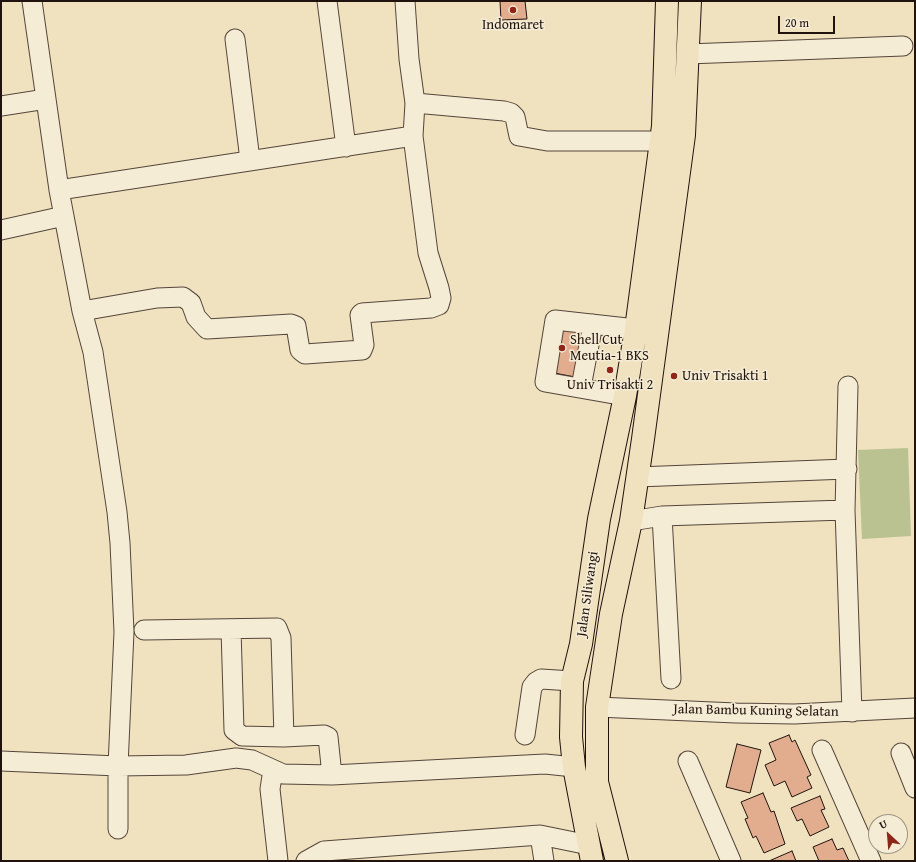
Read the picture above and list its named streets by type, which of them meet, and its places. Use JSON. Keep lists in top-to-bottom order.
{
  "streets": {
    "main road": ["Jalan Siliwangi"],
    "street": ["Jalan Bambu Kuning Selatan"]
  },
  "crossings": [
    ["Jalan Siliwangi", "Jalan Bambu Kuning Selatan"]
  ],
  "places": [
    "Indomaret",
    "Shell Cut Meutia-1 BKS",
    "Univ Trisakti 2",
    "Univ Trisakti 1"
  ],
  "scale_bar": "20 m",
  "north": "top left"
}
